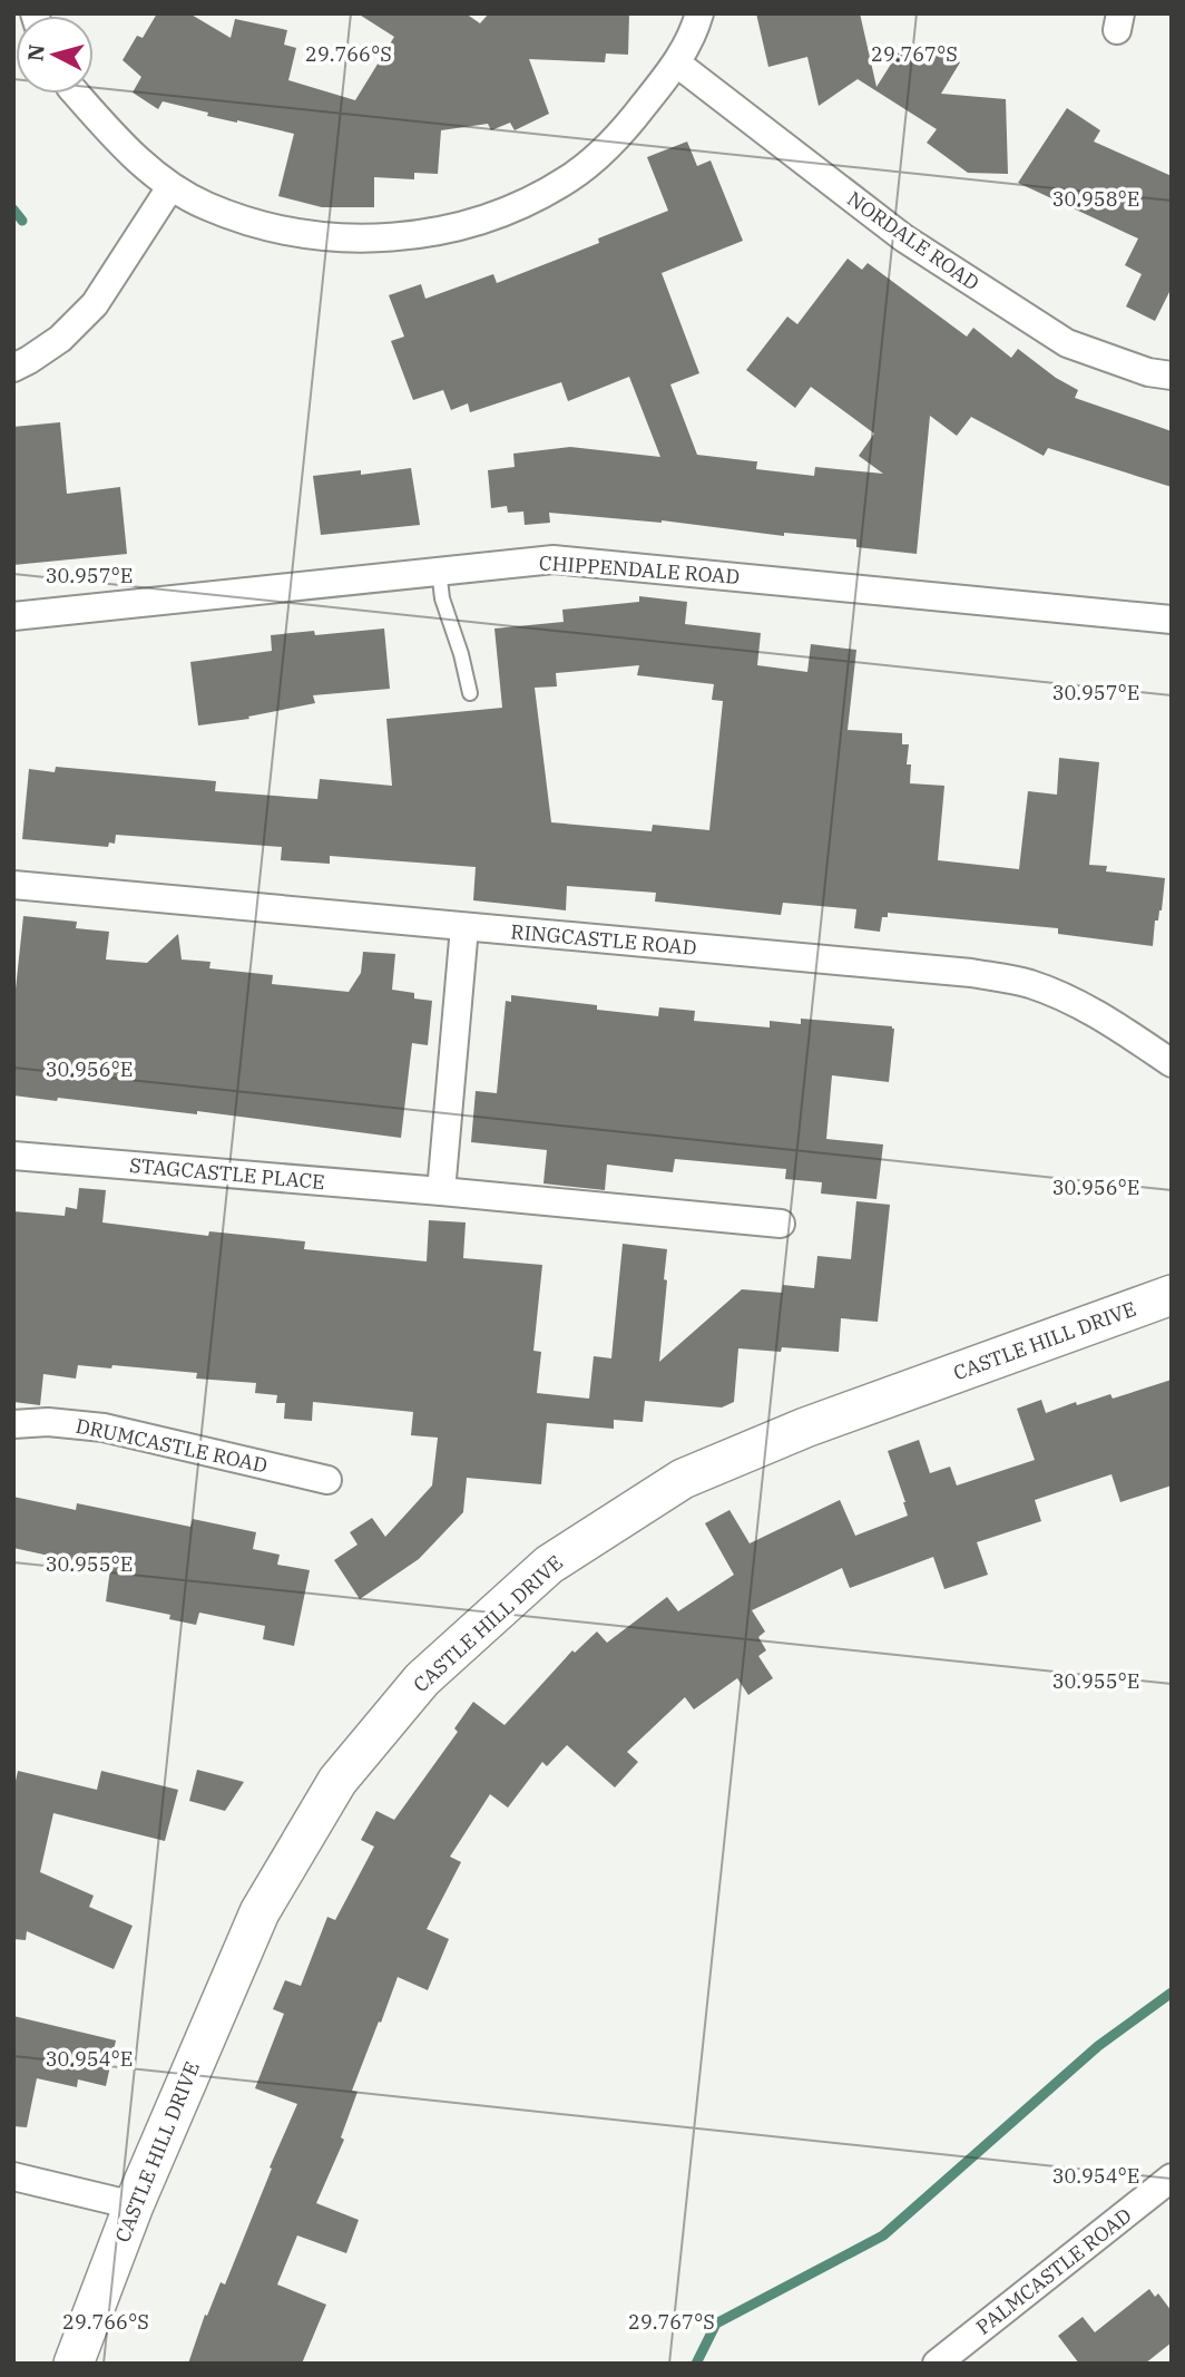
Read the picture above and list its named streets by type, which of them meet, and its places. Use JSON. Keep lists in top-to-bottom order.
{
  "streets": {
    "street": [
      "NORDALE ROAD",
      "CHIPPENDALE ROAD",
      "RINGCASTLE ROAD",
      "STAGCASTLE PLACE",
      "CASTLE HILL DRIVE",
      "DRUMCASTLE ROAD",
      "PALMCASTLE ROAD"
    ]
  },
  "north": "left",
  "coordinates": [
    "29.766°S",
    "29.767°S",
    "30.958°E",
    "30.957°E",
    "30.956°E",
    "30.955°E",
    "30.954°E"
  ]
}
